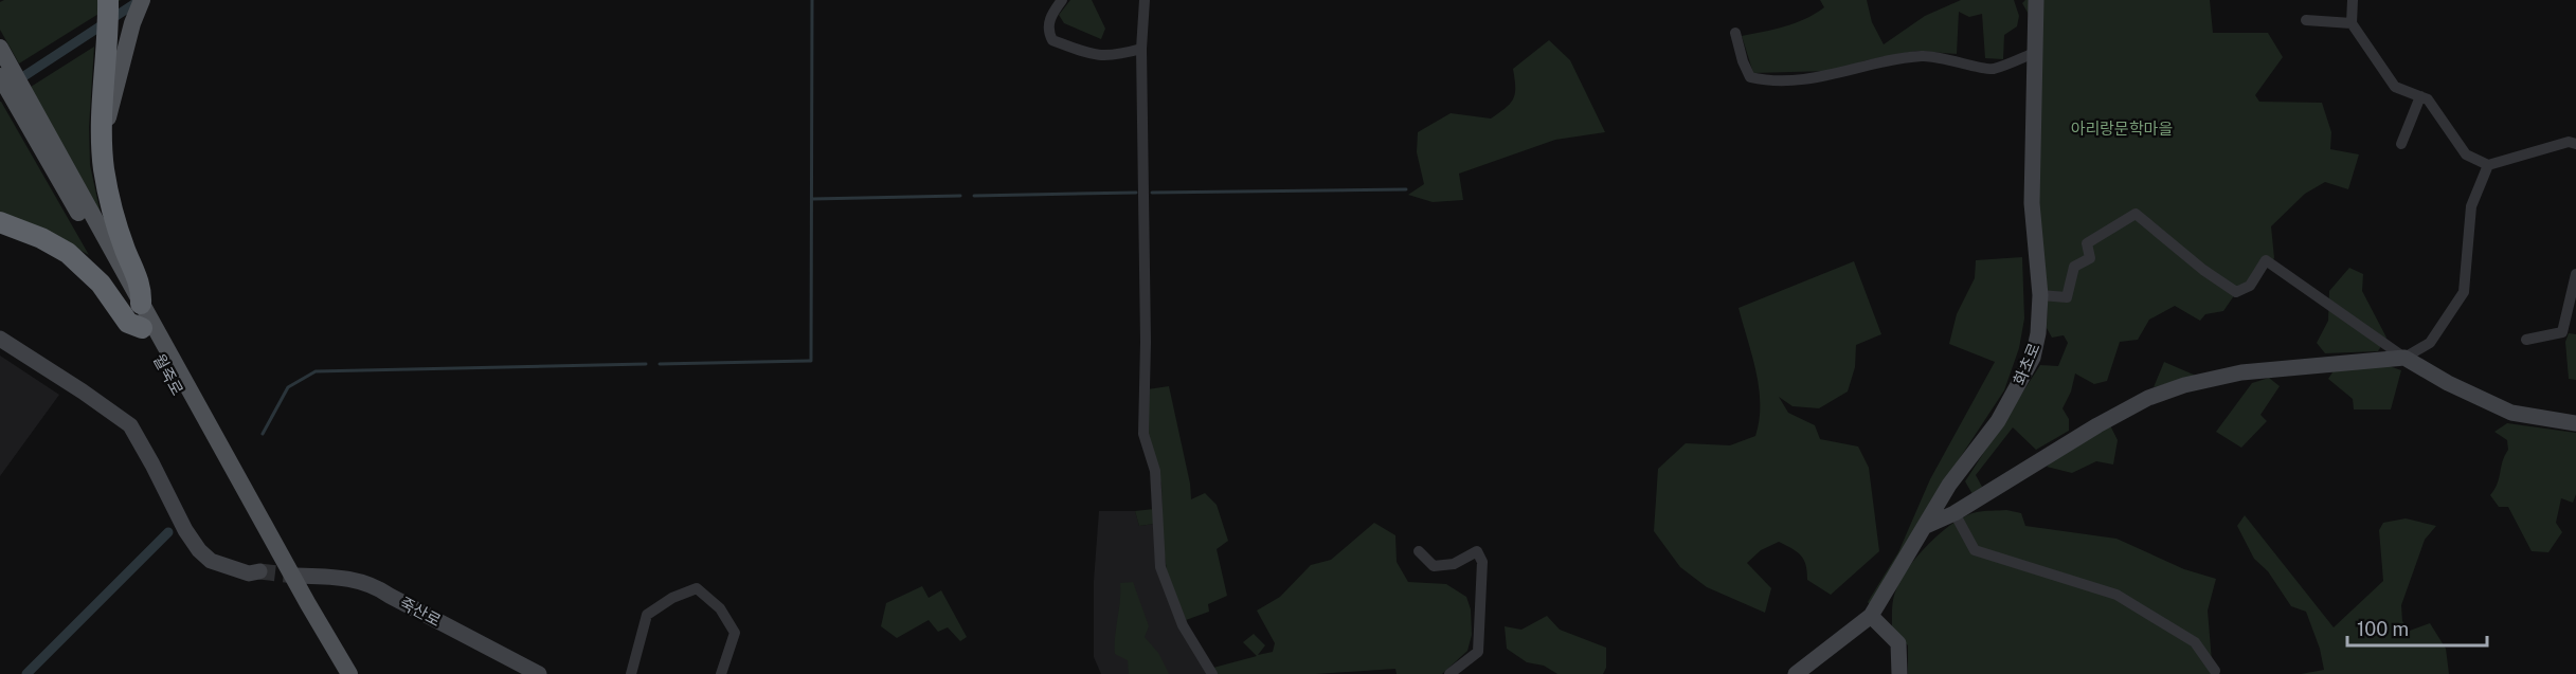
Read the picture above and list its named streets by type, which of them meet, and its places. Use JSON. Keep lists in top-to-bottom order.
{
  "streets": {
    "main road": ["월죽로"],
    "street": ["화초로", "죽산로"]
  },
  "parks": ["아리랑문학마을"],
  "scale_bar": "100 m"
}
